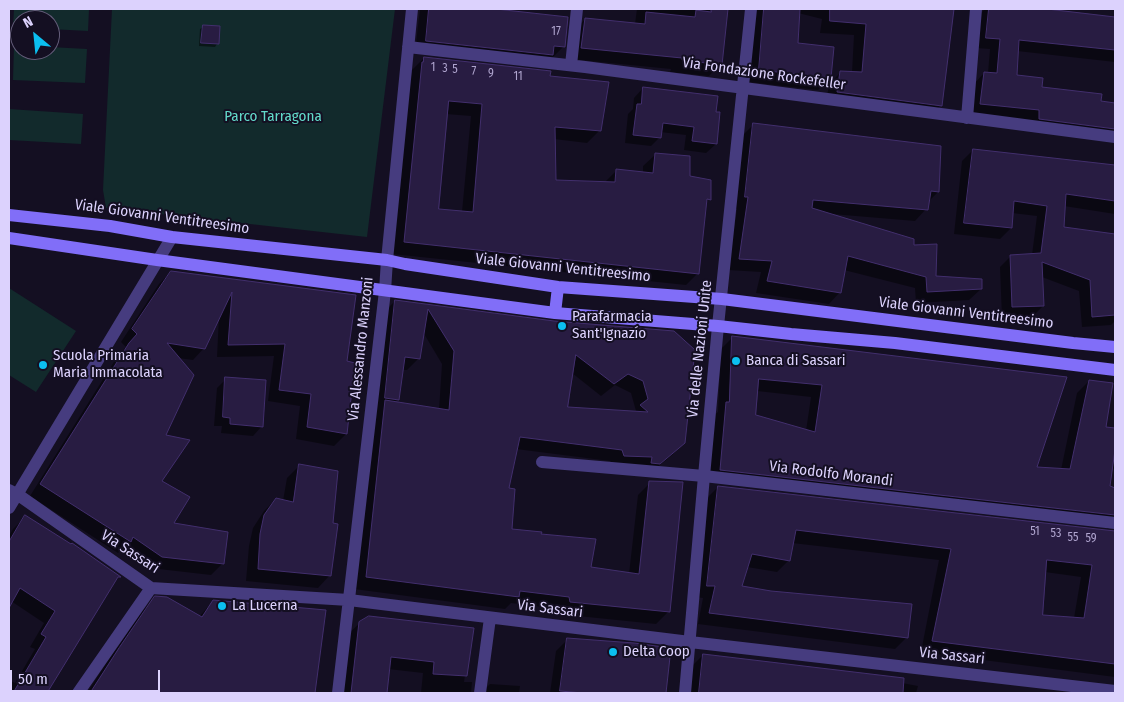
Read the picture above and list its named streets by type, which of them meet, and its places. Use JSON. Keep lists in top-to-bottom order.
{
  "streets": {
    "main road": ["Viale Giovanni Ventitreesimo"],
    "street": [
      "Via Fondazione Rockefeller",
      "Via Alessandro Manzoni",
      "Via delle Nazioni Unite",
      "Via Rodolfo Morandi",
      "Via Sassari"
    ]
  },
  "crossings": [
    ["Via Fondazione Rockefeller", "Via Alessandro Manzoni"],
    ["Via Fondazione Rockefeller", "Via delle Nazioni Unite"],
    ["Viale Giovanni Ventitreesimo", "Via Alessandro Manzoni"],
    ["Viale Giovanni Ventitreesimo", "Via delle Nazioni Unite"],
    ["Via Alessandro Manzoni", "Via Sassari"],
    ["Via delle Nazioni Unite", "Via Rodolfo Morandi"],
    ["Via delle Nazioni Unite", "Via Sassari"]
  ],
  "parks": ["Parco Tarragona"],
  "places": [
    "Parafarmacia Sant'Ignazío",
    "Banca di Sassari",
    "Scuola Primaria Maria Immacolata",
    "La Lucerna",
    "Delta Coop"
  ],
  "house_numbers": [
    "17",
    "1",
    "3",
    "5",
    "7",
    "9",
    "11",
    "51",
    "53",
    "55",
    "59"
  ],
  "scale_bar": "50 m",
  "north": "top left"
}
